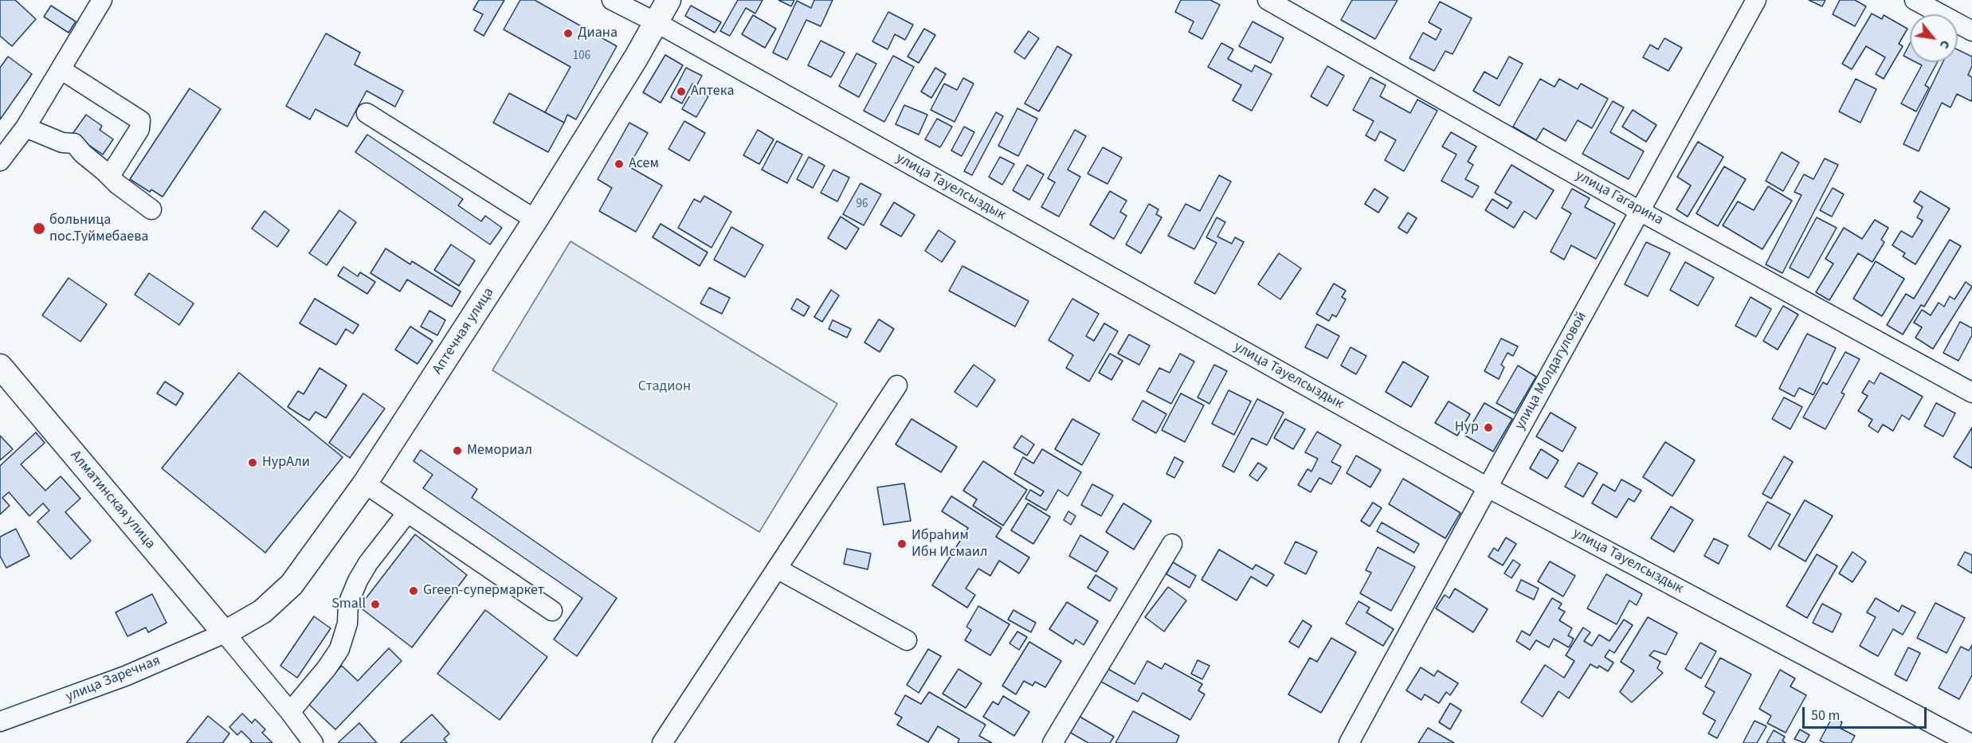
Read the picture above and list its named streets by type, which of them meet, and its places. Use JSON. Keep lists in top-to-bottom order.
{
  "streets": {
    "main road": ["Аптечная улица", "Алматинская улица"],
    "street": [
      "улица Тауелсыздык",
      "улица Гагарина",
      "улица Молдагуловой",
      "улица Заречная"
    ]
  },
  "crossings": [
    ["улица Тауелсыздык", "Аптечная улица"],
    ["улица Тауелсыздык", "улица Молдагуловой"],
    ["улица Гагарина", "улица Молдагуловой"],
    ["Аптечная улица", "Алматинская улица"],
    ["Аптечная улица", "улица Заречная"],
    ["Алматинская улица", "улица Заречная"]
  ],
  "parks": ["Стадион"],
  "places": [
    "Диана",
    "Аптека",
    "Асем",
    "больница пос.Туймебаева",
    "Нур",
    "Мемориал",
    "НурАли",
    "Ибраһим Ибн Исмаил",
    "Green-супермаркет",
    "Small"
  ],
  "house_numbers": ["106", "96"],
  "scale_bar": "50 m",
  "north": "bottom right"
}
